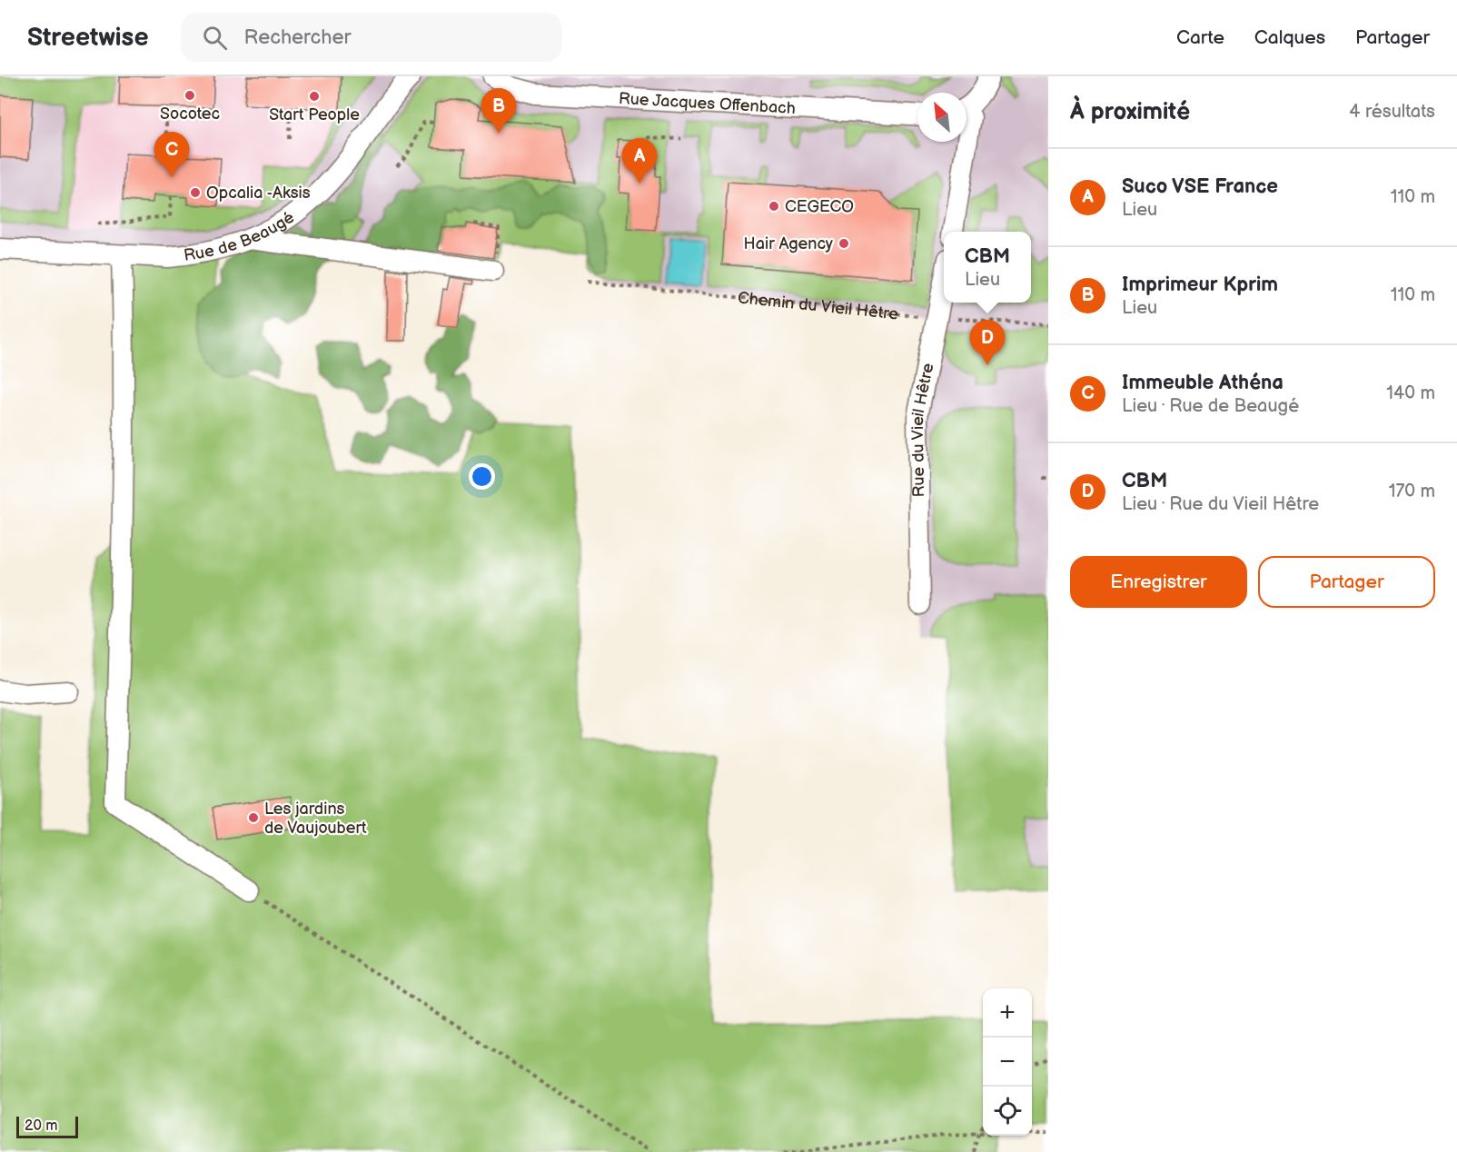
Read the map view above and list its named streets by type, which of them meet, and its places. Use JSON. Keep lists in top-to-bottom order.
{
  "streets": {
    "street": ["Rue Jacques Offenbach", "Rue de Beaugé", "Rue du Vieil Hêtre"],
    "path": ["Chemin du Vieil Hêtre"]
  },
  "crossings": [
    ["Chemin du Vieil Hêtre", "Rue du Vieil Hêtre"]
  ],
  "places": [
    "Socotec",
    "Start People",
    "Opcalia -Aksis",
    "CEGECO",
    "Hair Agency",
    "Les jardins de Vaujoubert"
  ],
  "scale_bar": "20 m",
  "north": "top left",
  "page": {
    "header": "Streetwise",
    "search": "Rechercher",
    "nav": ["Carte", "Calques", "Partager"],
    "heading": ["À proximité", "4 résultats"],
    "pins": [
      "B",
      "C",
      "A",
      "D"
    ],
    "list": [
      {
        "mark": "A",
        "name": "Suco VSE France",
        "note": "Lieu",
        "value": "110 m"
      },
      {
        "mark": "B",
        "name": "Imprimeur Kprim",
        "note": "Lieu",
        "value": "110 m"
      },
      {
        "mark": "C",
        "name": "Immeuble Athéna",
        "note": "Lieu · Rue de Beaugé",
        "value": "140 m"
      },
      {
        "mark": "D",
        "name": "CBM",
        "note": "Lieu · Rue du Vieil Hêtre",
        "value": "170 m"
      }
    ],
    "popup": ["CBM", "Lieu"],
    "buttons": ["Enregistrer", "Partager"],
    "map_buttons": ["+", "−"],
    "scale": "20 m"
  }
}
